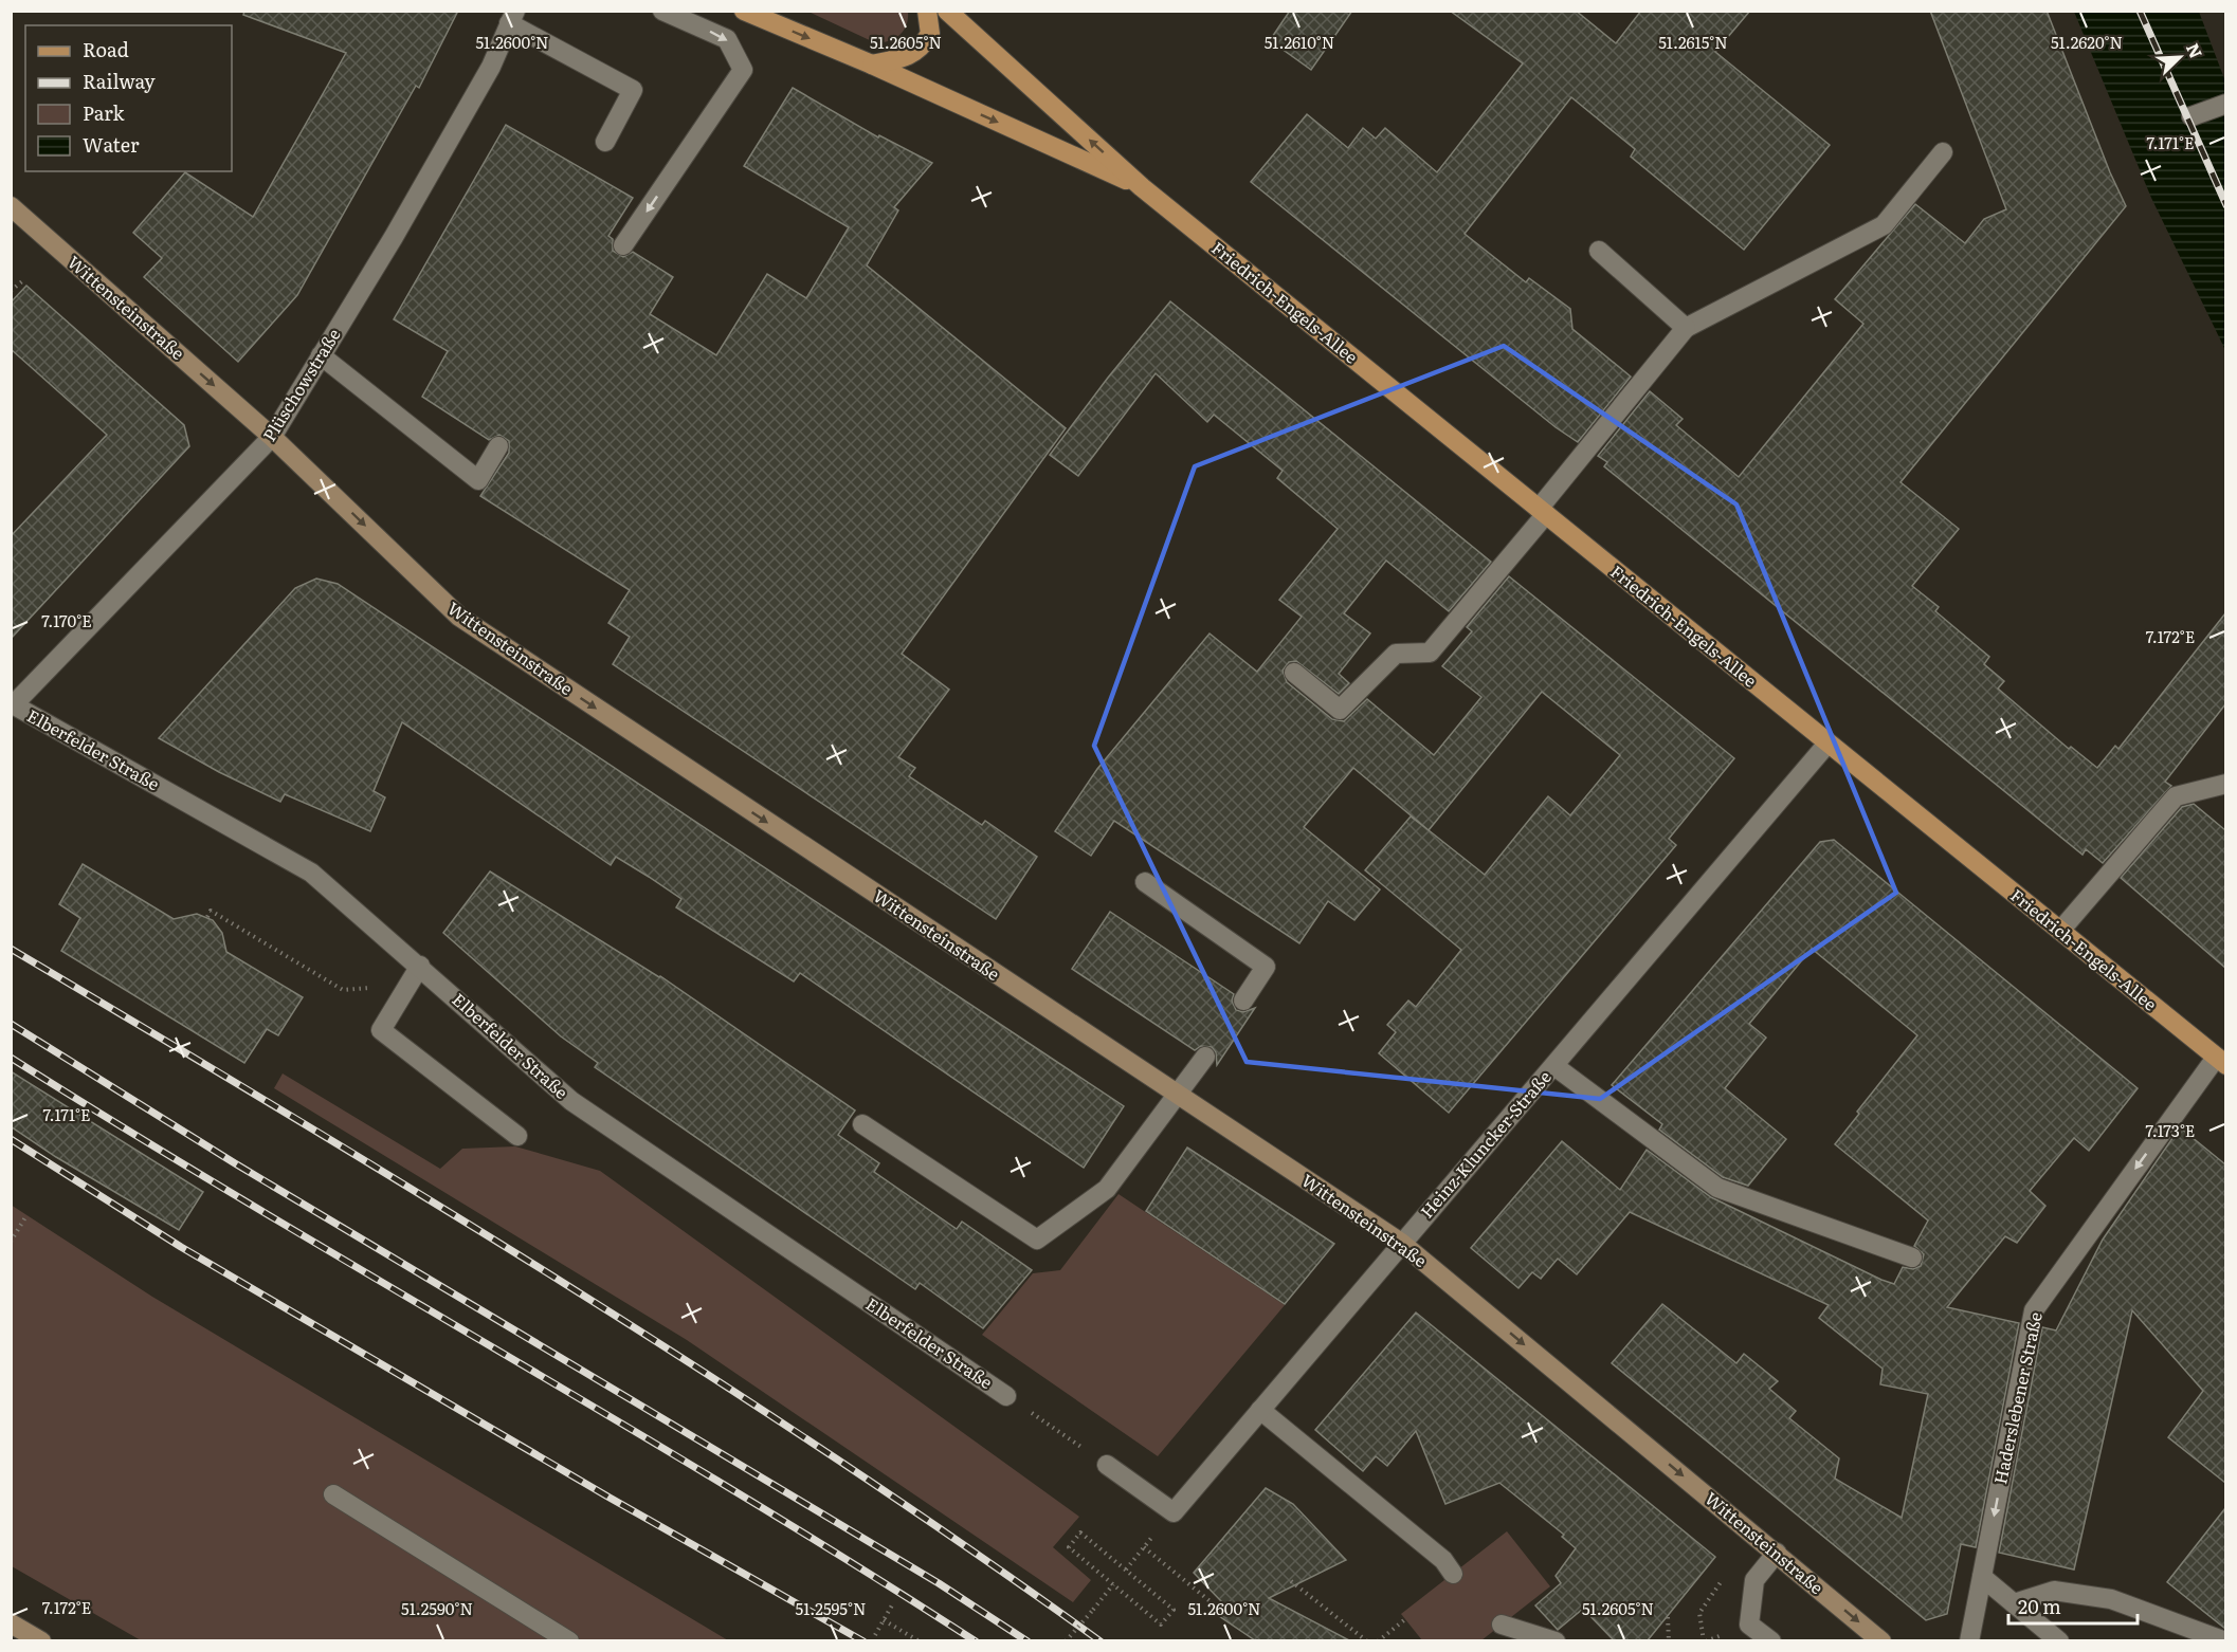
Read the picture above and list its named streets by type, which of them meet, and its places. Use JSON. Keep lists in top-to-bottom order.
{
  "streets": {
    "main road": ["Friedrich-Engels-Allee"],
    "street": [
      "Wittensteinstraße",
      "Plüschowstraße",
      "Elberfelder Straße",
      "Heinz-Kluncker-Straße",
      "Haderslebener Straße"
    ]
  },
  "crossings": [
    ["Friedrich-Engels-Allee", "Heinz-Kluncker-Straße"],
    ["Friedrich-Engels-Allee", "Haderslebener Straße"],
    ["Wittensteinstraße", "Plüschowstraße"],
    ["Wittensteinstraße", "Heinz-Kluncker-Straße"],
    ["Plüschowstraße", "Elberfelder Straße"]
  ],
  "one_way": ["Wittensteinstraße", "Haderslebener Straße"],
  "legend": [
    "Road",
    "Railway",
    "Park",
    "Water"
  ],
  "scale_bar": "20 m",
  "north": "top right",
  "coordinates": [
    "51.2615°N",
    "51.2600°N",
    "51.2605°N",
    "51.2610°N",
    "51.2620°N",
    "7.171°E",
    "7.170°E",
    "7.172°E",
    "7.173°E",
    "51.2590°N",
    "51.2595°N"
  ]
}
